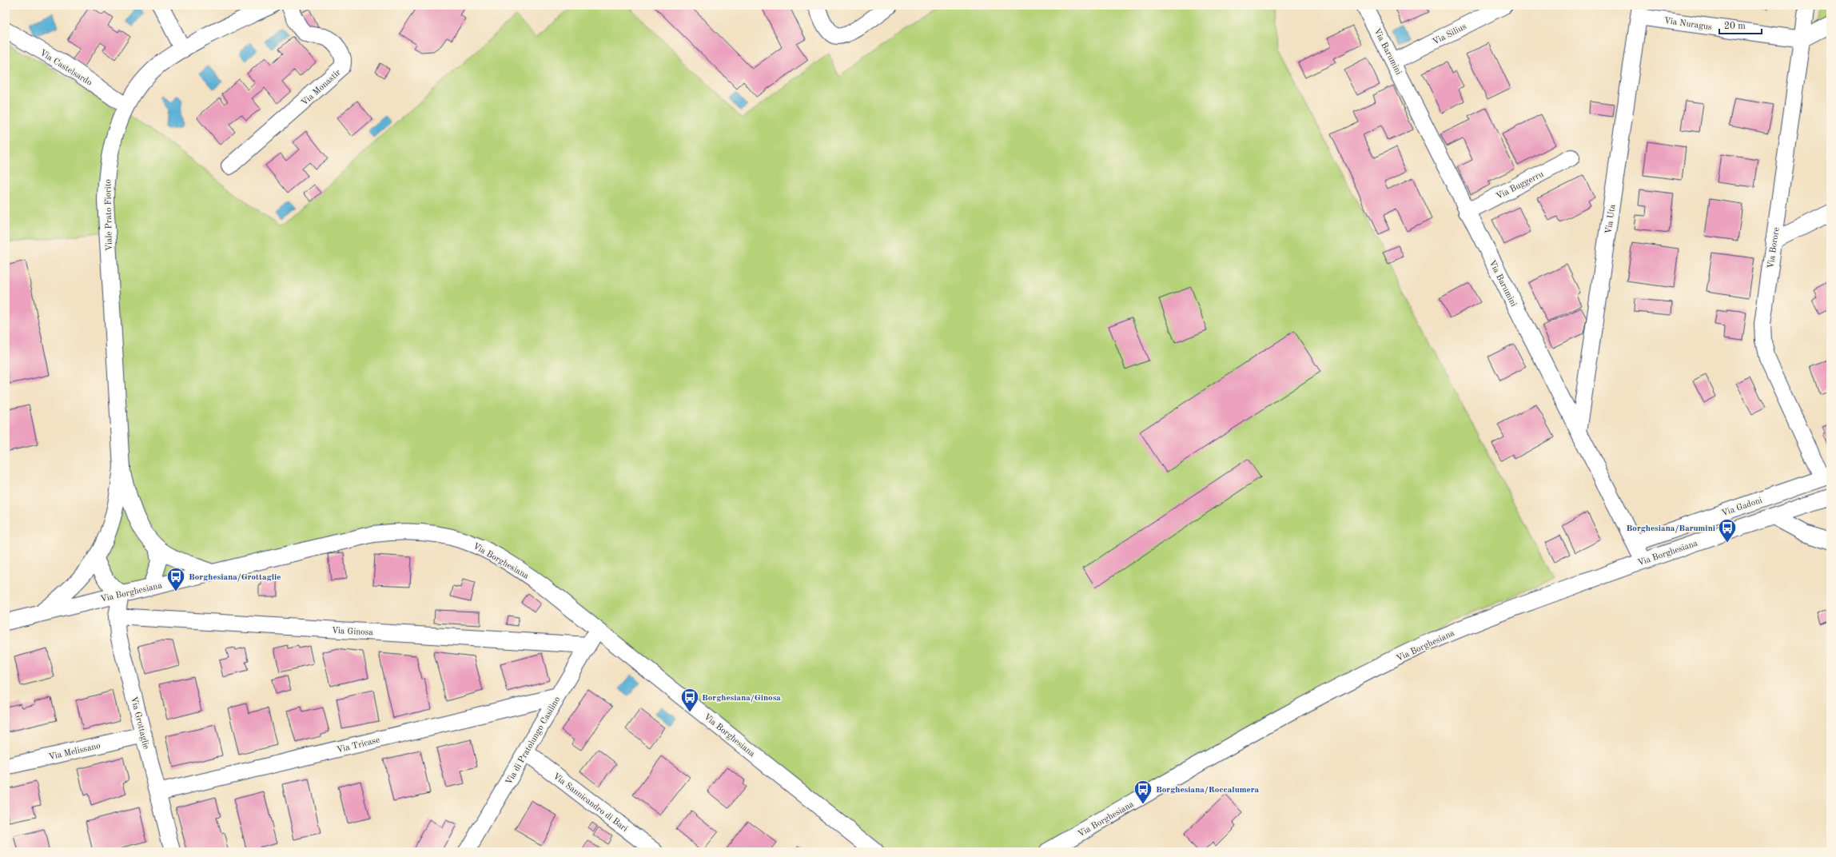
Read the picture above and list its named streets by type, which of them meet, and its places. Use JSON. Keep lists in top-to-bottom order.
{
  "streets": {
    "street": [
      "Via Nuragus",
      "Via Silius",
      "Via Barumini",
      "Via Castelsardo",
      "Via Monastir",
      "Via Buggerru",
      "Viale Prato Fiorito",
      "Via Uta",
      "Via Borore",
      "Via Gadoni",
      "Via Borghesiana",
      "Via Ginosa",
      "Via Grottaglie",
      "Via di Pratolungo Casilino",
      "Via Tricase",
      "Via Melissano",
      "Via Sannicandro di Bari"
    ]
  },
  "crossings": [
    ["Via Nuragus", "Via Uta"],
    ["Via Nuragus", "Via Borore"],
    ["Via Silius", "Via Barumini"],
    ["Via Barumini", "Via Buggerru"],
    ["Via Barumini", "Via Uta"],
    ["Via Barumini", "Via Gadoni"],
    ["Via Barumini", "Via Borghesiana"],
    ["Via Castelsardo", "Viale Prato Fiorito"],
    ["Viale Prato Fiorito", "Via Borghesiana"],
    ["Via Borore", "Via Gadoni"],
    ["Via Borghesiana", "Via Grottaglie"],
    ["Via Borghesiana", "Via di Pratolungo Casilino"],
    ["Via Ginosa", "Via Grottaglie"],
    ["Via Ginosa", "Via di Pratolungo Casilino"],
    ["Via Grottaglie", "Via Tricase"],
    ["Via Grottaglie", "Via Melissano"],
    ["Via di Pratolungo Casilino", "Via Tricase"],
    ["Via di Pratolungo Casilino", "Via Sannicandro di Bari"]
  ],
  "places": {
    "bus stop": [
      "Borghesiana/Barumini",
      "Borghesiana/Grottaglie",
      "Borghesiana/Ginosa",
      "Borghesiana/Roccalumera"
    ]
  },
  "scale_bar": "20 m"
}
